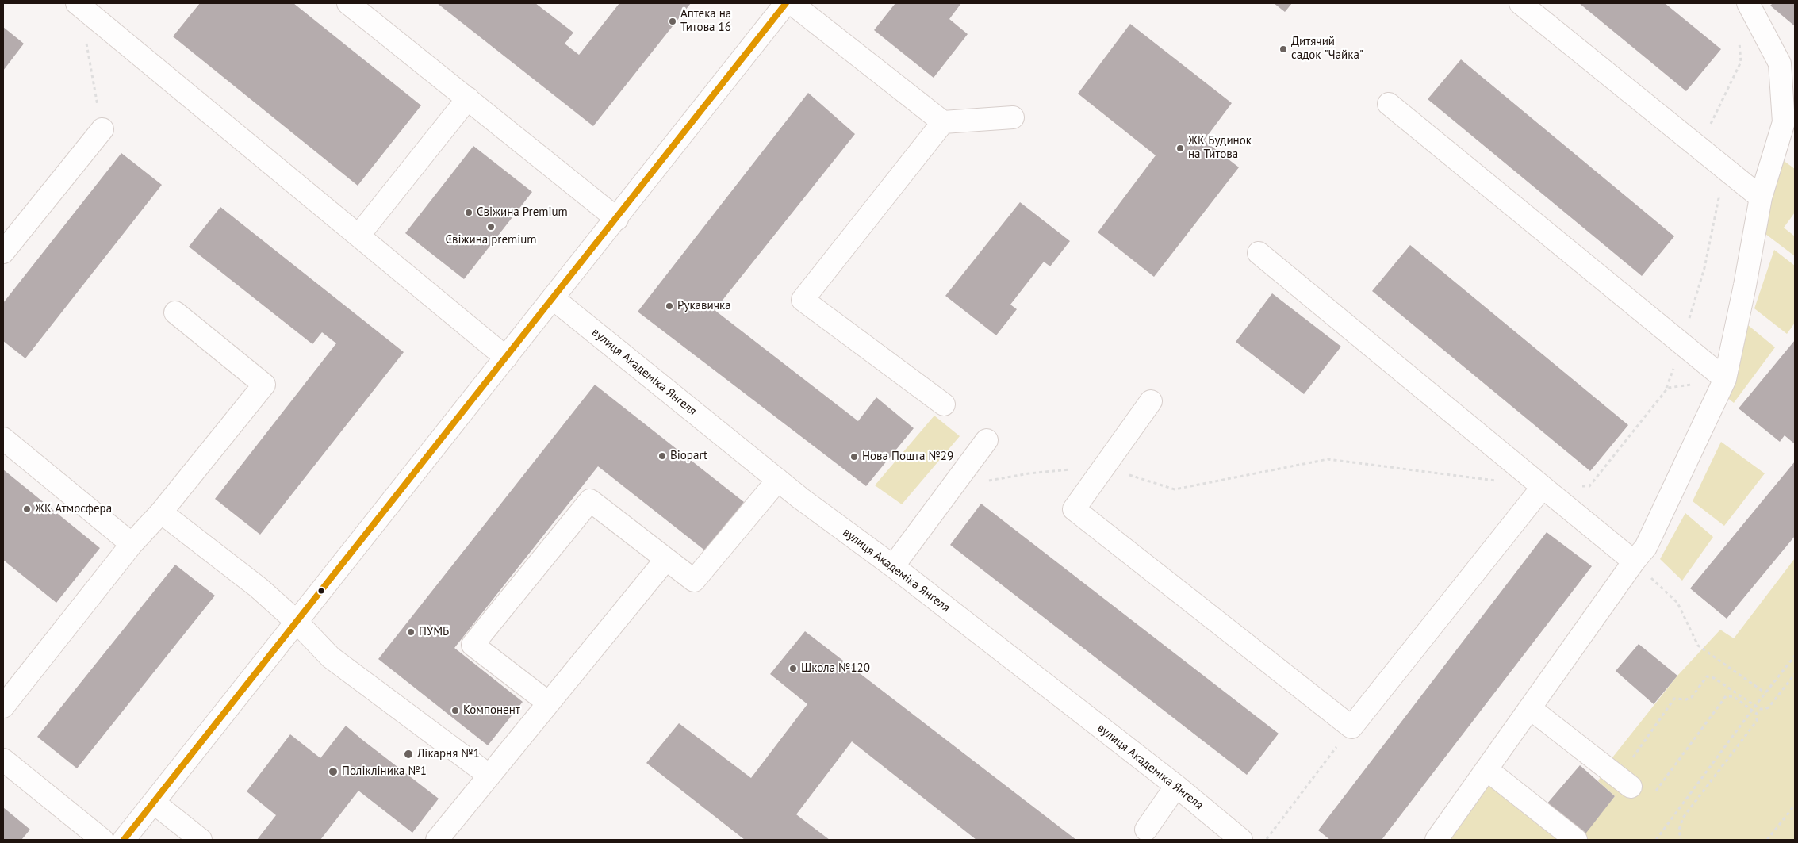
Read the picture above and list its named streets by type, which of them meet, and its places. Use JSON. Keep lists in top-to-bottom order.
{
  "streets": {
    "main road": ["вулиця Академіка Янгеля"]
  },
  "places": [
    "Аптека на Титова 16",
    "Дитячий садок \"Чайка\"",
    "ЖК Будинок на Титова",
    "Свіжина Premium",
    "Свіжина premium",
    "Рукавичка",
    "Biopart",
    "Нова Пошта №29",
    "ЖК Атмосфера",
    "ПУМБ",
    "Школа №120",
    "Компонент",
    "Лікарня №1",
    "Полікліника №1"
  ]
}
